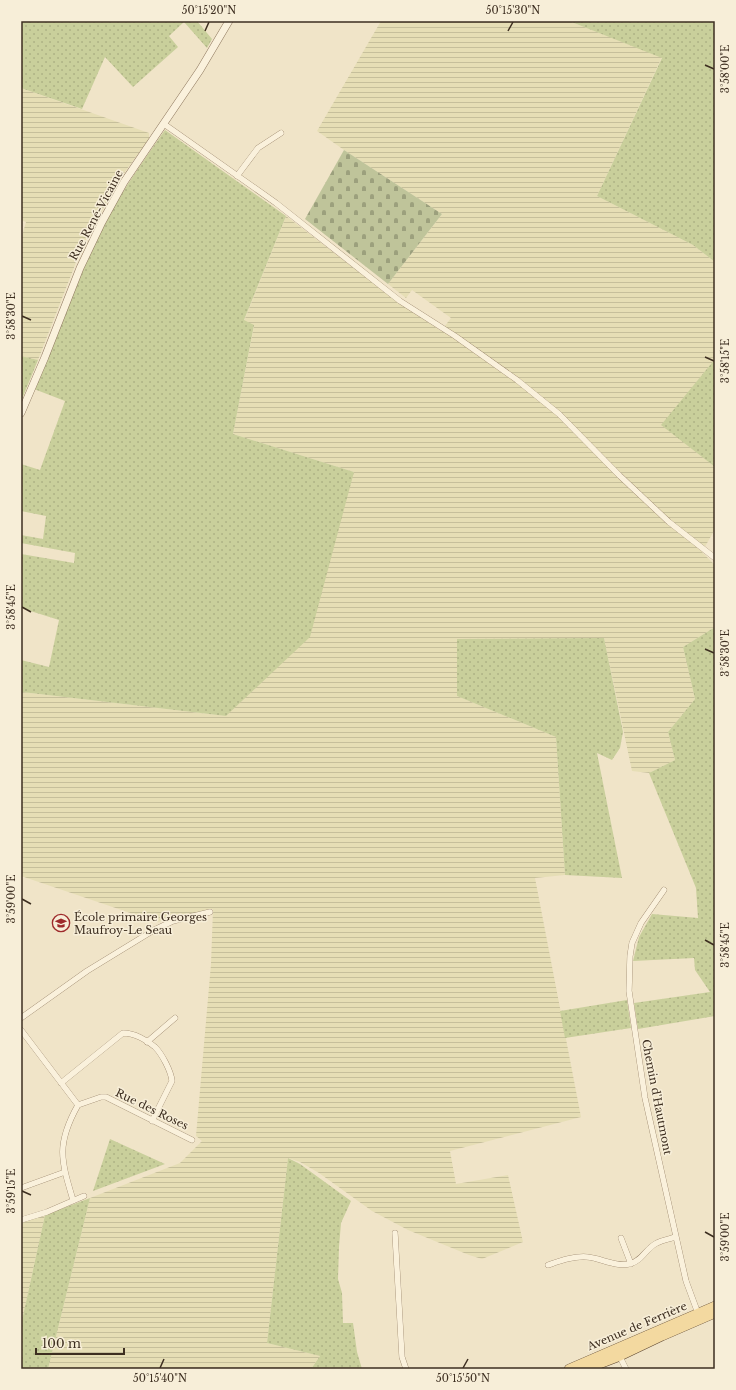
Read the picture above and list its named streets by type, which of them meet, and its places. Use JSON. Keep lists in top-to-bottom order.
{
  "streets": {
    "main road": ["Avenue de Ferrière"],
    "street": ["Rue René-Vicaine", "Chemin d'Hautmont", "Rue des Roses"]
  },
  "crossings": [
    ["Chemin d'Hautmont", "Avenue de Ferrière"]
  ],
  "places": {
    "school or university": ["École primaire Georges Maufroy-Le Seau"]
  },
  "scale_bar": "100 m",
  "coordinates": [
    "50°15'20\"N",
    "50°15'30\"N",
    "3°58'00\"E",
    "3°58'30\"E",
    "3°58'15\"E",
    "3°58'45\"E",
    "3°59'00\"E",
    "3°59'15\"E",
    "50°15'40\"N",
    "50°15'50\"N"
  ]
}
